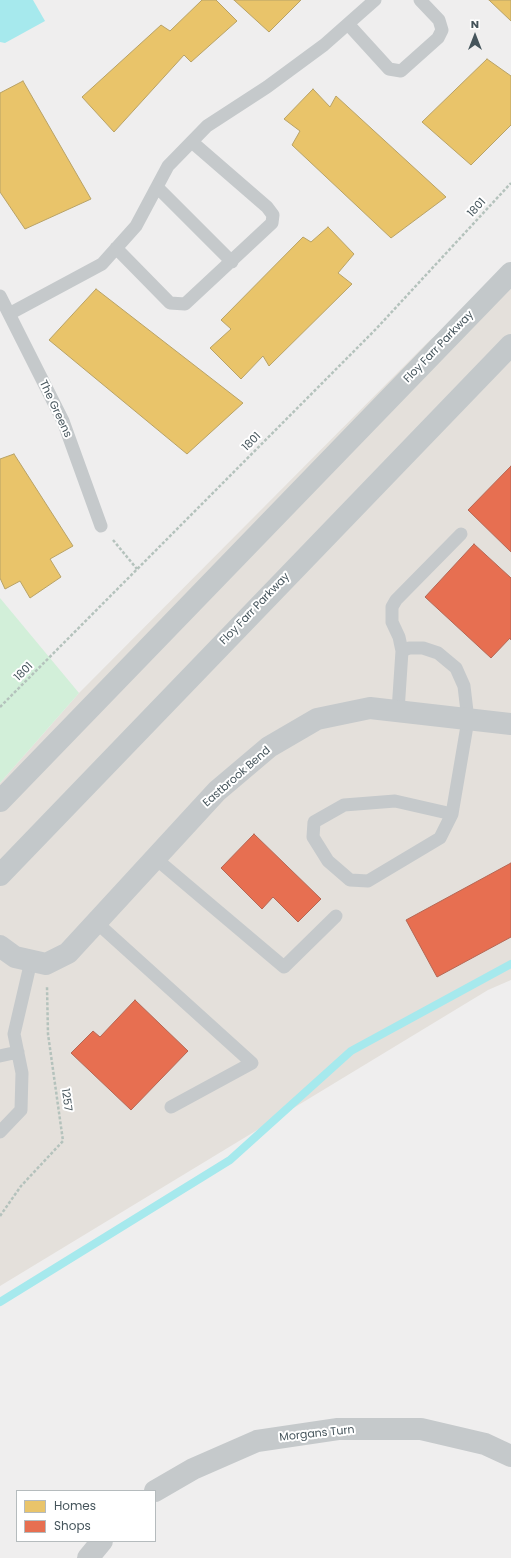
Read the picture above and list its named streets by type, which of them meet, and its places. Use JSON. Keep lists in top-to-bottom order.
{
  "streets": {
    "main road": ["Floy Farr Parkway"],
    "street": ["Eastbrook Bend", "Morgans Turn"],
    "lane": ["The Greens"],
    "path": ["1801", "1257"]
  },
  "crossings": [
    ["Eastbrook Bend", "1257"]
  ],
  "legend": ["Homes", "Shops"],
  "north": "top"
}
